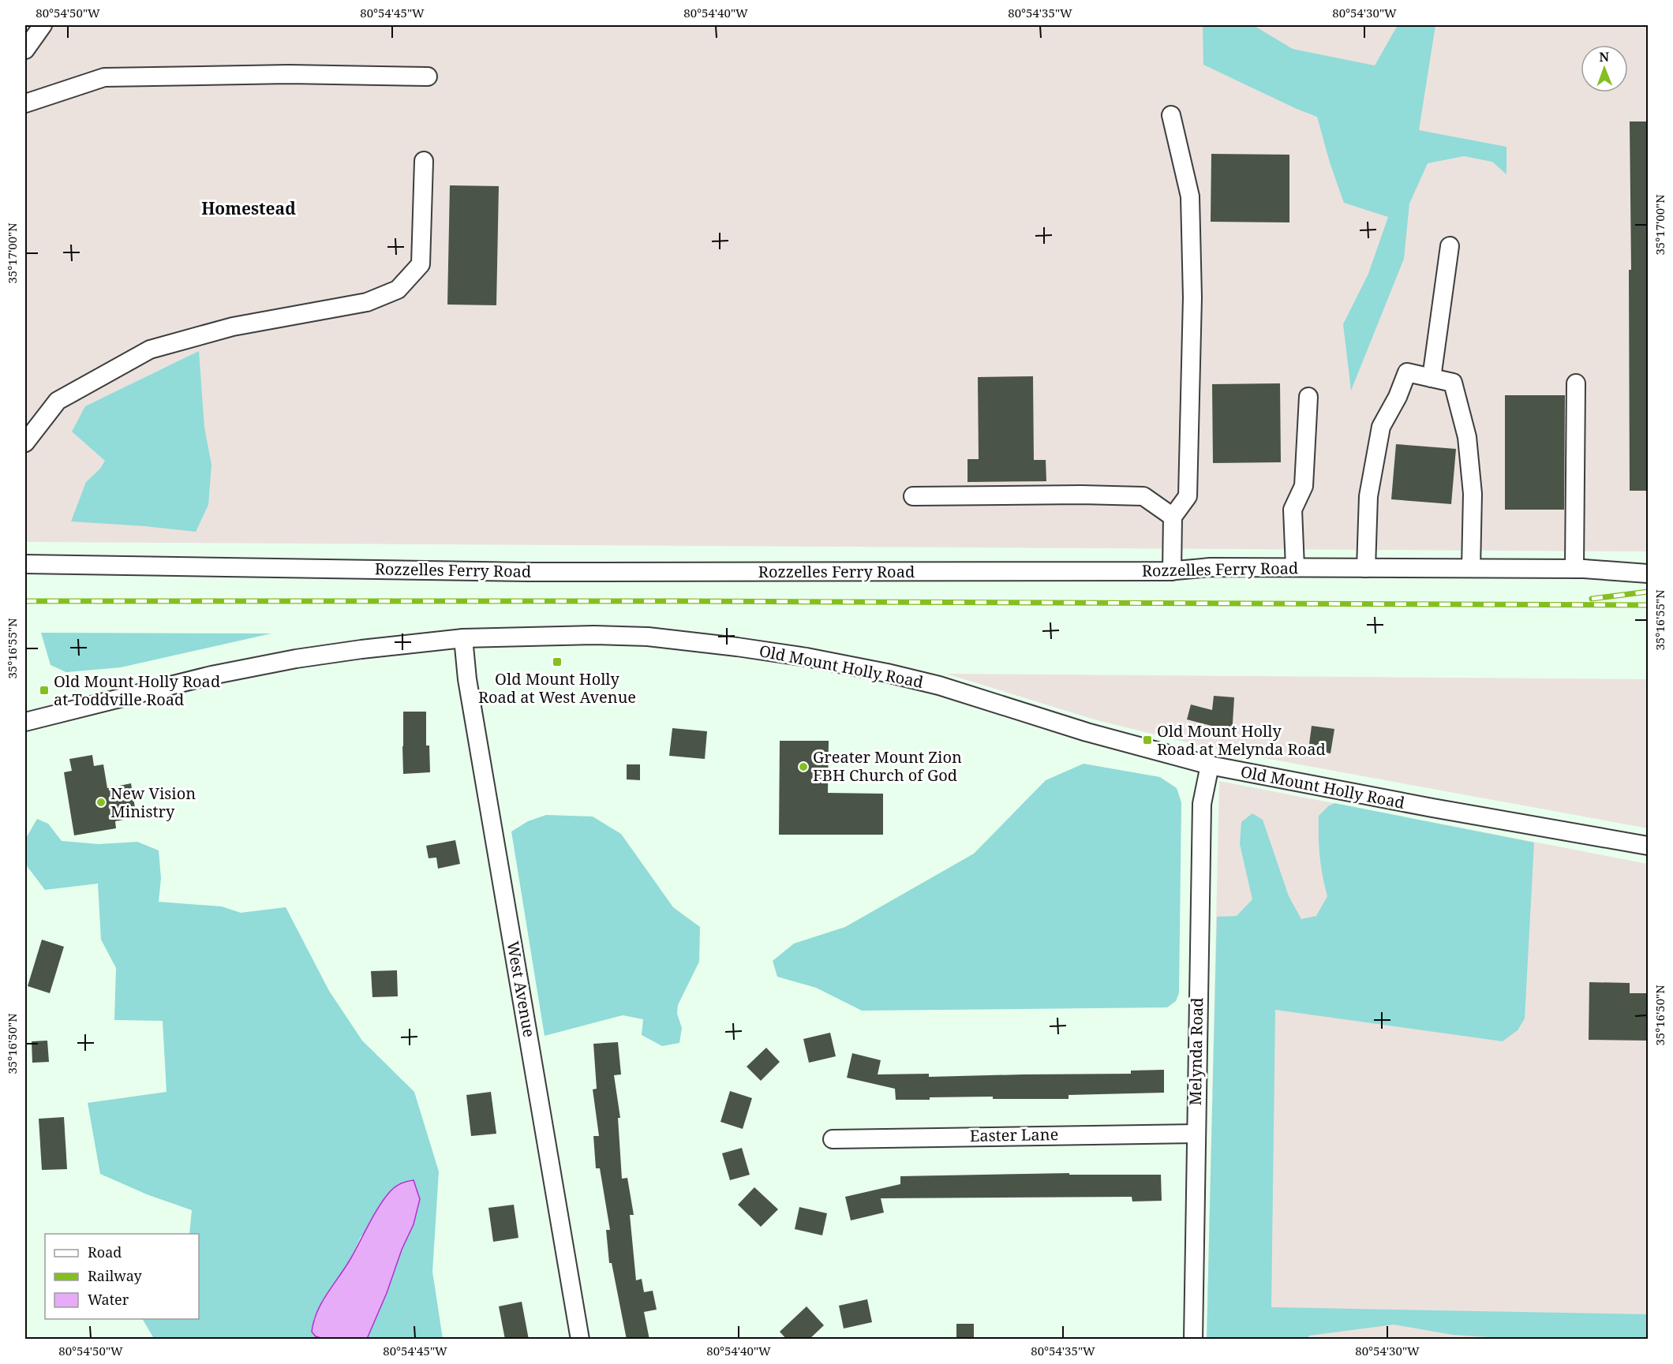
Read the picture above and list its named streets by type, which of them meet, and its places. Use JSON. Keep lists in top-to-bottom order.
{
  "streets": {
    "street": [
      "Rozzelles Ferry Road",
      "Old Mount Holly Road",
      "West Avenue",
      "Melynda Road",
      "Easter Lane"
    ]
  },
  "crossings": [
    ["Old Mount Holly Road", "West Avenue"],
    ["Old Mount Holly Road", "Melynda Road"],
    ["Melynda Road", "Easter Lane"]
  ],
  "districts": ["Homestead"],
  "places": {
    "transit": ["Old Mount Holly Road at West Avenue", "Old Mount Holly Road at Toddville Road", "Old Mount Holly Road at Melynda Road"],
    "other": ["Greater Mount Zion FBH Church of God", "New Vision Ministry"]
  },
  "legend": ["Road", "Railway", "Water"],
  "north": "top",
  "coordinates": [
    "80°54'50\"W",
    "80°54'45\"W",
    "80°54'40\"W",
    "80°54'35\"W",
    "80°54'30\"W",
    "35°17'00\"N",
    "35°16'55\"N",
    "35°16'50\"N"
  ]
}
